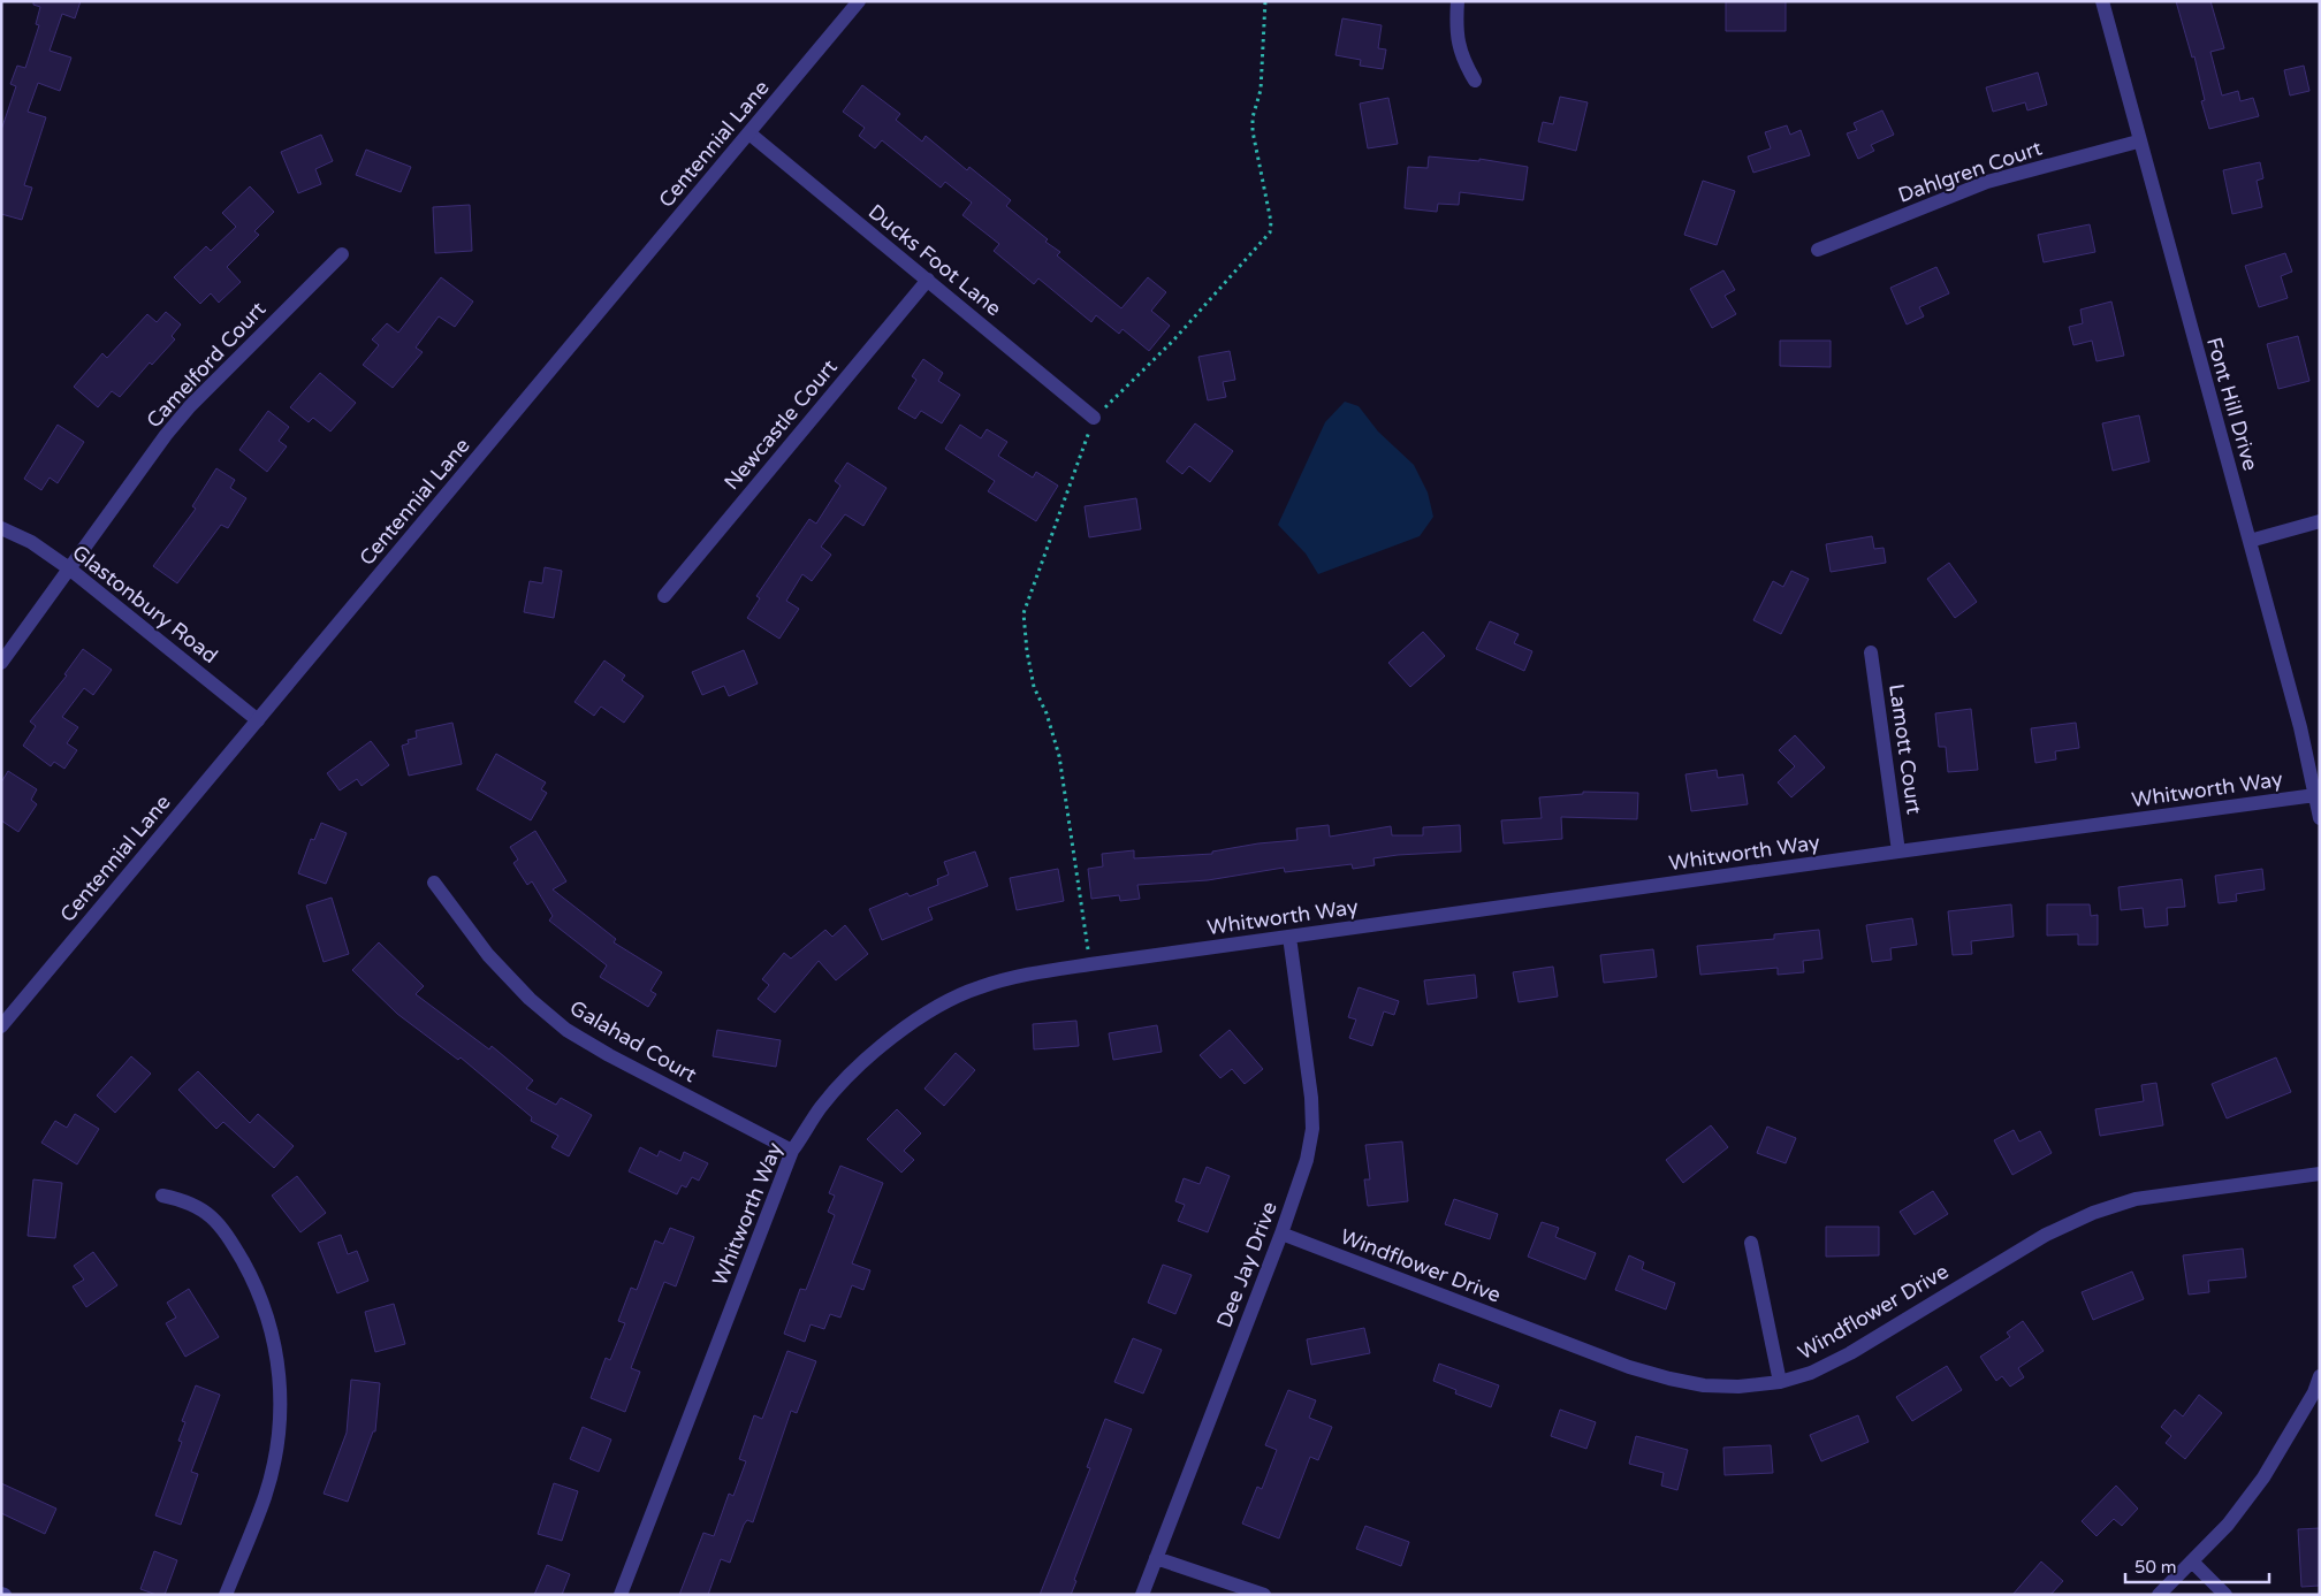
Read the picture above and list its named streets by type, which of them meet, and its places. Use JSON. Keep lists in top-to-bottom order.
{
  "streets": {
    "street": [
      "Centennial Lane",
      "Dahlgren Court",
      "Ducks Foot Lane",
      "Camelford Court",
      "Font Hill Drive",
      "Newcastle Court",
      "Glastonbury Road",
      "Lamott Court",
      "Whitworth Way",
      "Galahad Court",
      "Dee Jay Drive",
      "Windflower Drive"
    ]
  },
  "crossings": [
    ["Centennial Lane", "Ducks Foot Lane"],
    ["Centennial Lane", "Glastonbury Road"],
    ["Dahlgren Court", "Font Hill Drive"],
    ["Ducks Foot Lane", "Newcastle Court"],
    ["Camelford Court", "Glastonbury Road"],
    ["Font Hill Drive", "Whitworth Way"],
    ["Lamott Court", "Whitworth Way"],
    ["Whitworth Way", "Galahad Court"],
    ["Whitworth Way", "Dee Jay Drive"],
    ["Dee Jay Drive", "Windflower Drive"]
  ],
  "scale_bar": "50 m"
}
